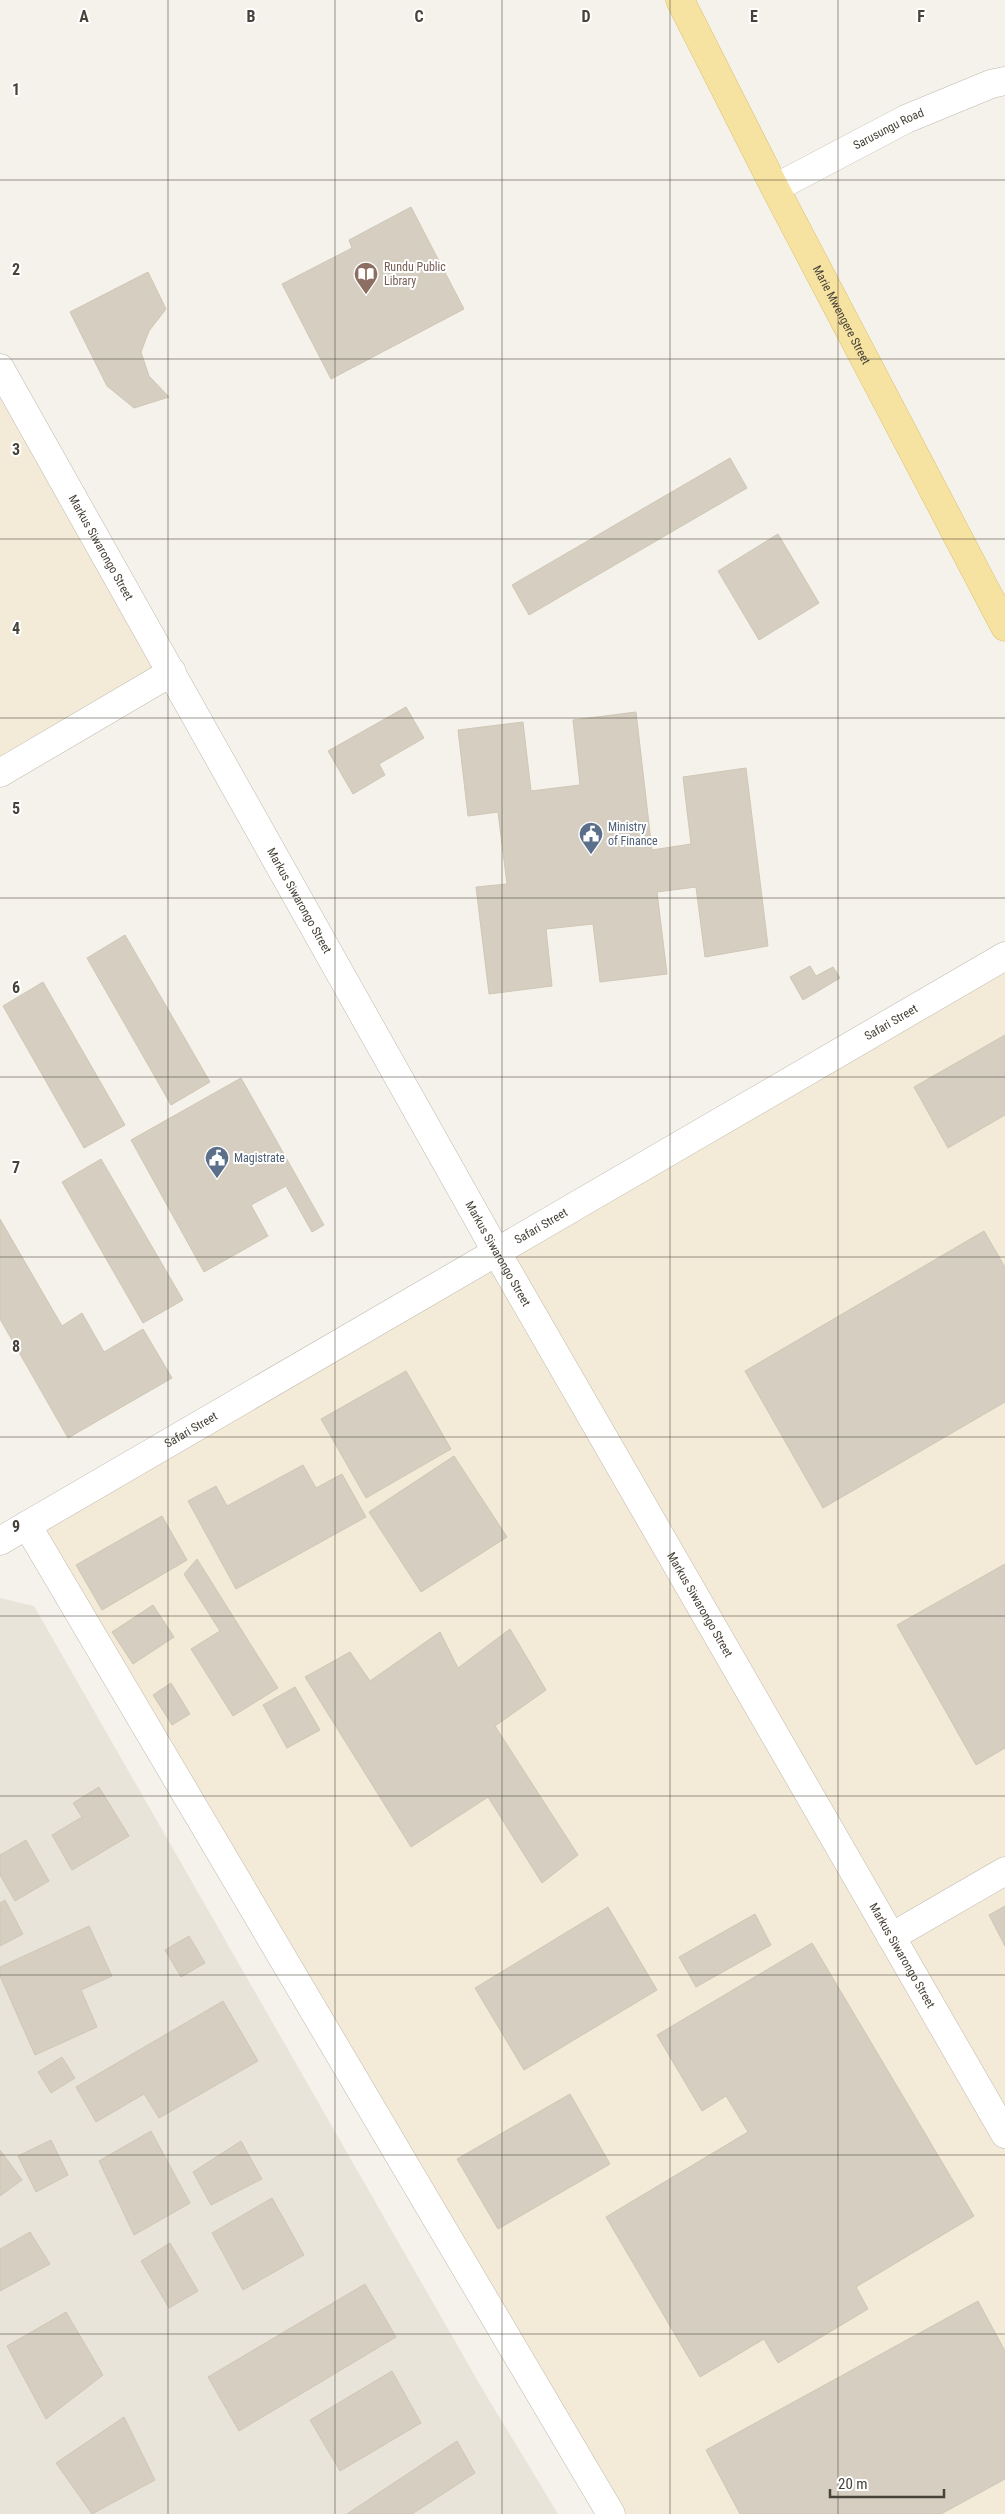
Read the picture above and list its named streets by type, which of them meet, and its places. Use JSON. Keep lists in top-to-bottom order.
{
  "streets": {
    "main road": ["Marie Mwengere Street"],
    "street": ["Sarusungu Road", "Markus Siwarongo Street", "Safari Street"]
  },
  "crossings": [
    ["Sarusungu Road", "Marie Mwengere Street"],
    ["Markus Siwarongo Street", "Safari Street"]
  ],
  "places": {
    "library": ["Rundu Public Library"],
    "public building": ["Ministry of Finance", "Magistrate"]
  },
  "scale_bar": "20 m",
  "grid": {
    "columns": [
      "A",
      "B",
      "C",
      "D",
      "E",
      "F"
    ],
    "rows": [
      "1",
      "2",
      "3",
      "4",
      "5",
      "6",
      "7",
      "8",
      "9"
    ]
  }
}
